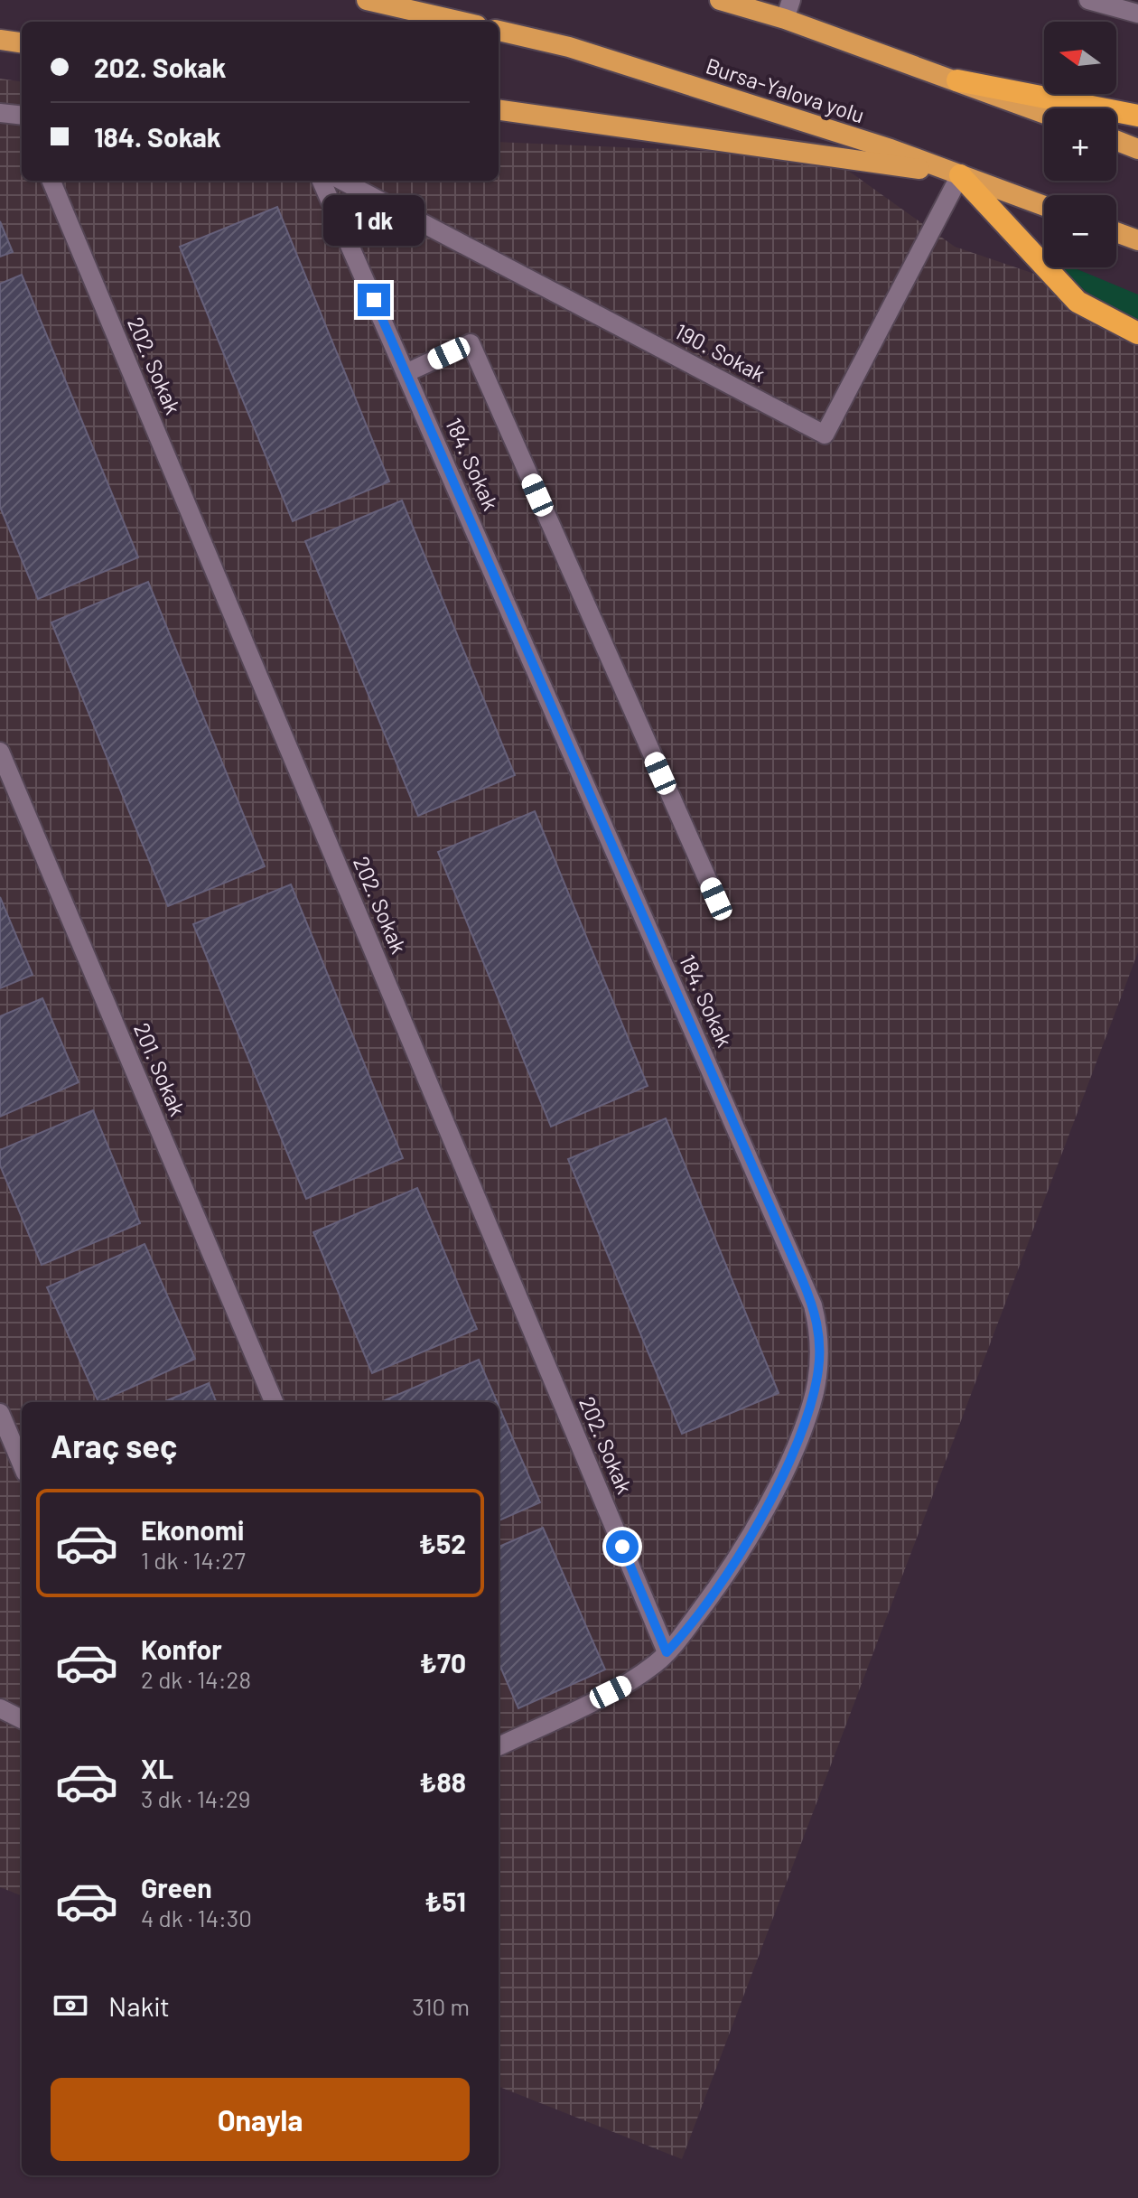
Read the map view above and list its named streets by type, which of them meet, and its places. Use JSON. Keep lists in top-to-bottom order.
{
  "streets": {
    "highway": ["Bursa-Yalova yolu"],
    "street": [
      "190. Sokak",
      "202. Sokak",
      "184. Sokak",
      "201. Sokak"
    ]
  },
  "crossings": [
    ["Bursa-Yalova yolu", "190. Sokak"],
    ["202. Sokak", "184. Sokak"]
  ],
  "north": "left",
  "page": {
    "map_buttons": ["+", "−"],
    "banner": ["202. Sokak", "184. Sokak"],
    "bubble": "1 dk",
    "heading": "Araç seç",
    "list": [
      {
        "name": "Ekonomi",
        "note": "1 dk · 14:27",
        "value": "₺52"
      },
      {
        "name": "Konfor",
        "note": "2 dk · 14:28",
        "value": "₺70"
      },
      {
        "name": "XL",
        "note": "3 dk · 14:29",
        "value": "₺88"
      },
      {
        "name": "Green",
        "note": "4 dk · 14:30",
        "value": "₺51"
      }
    ],
    "pay": ["Nakit", "310 m"],
    "buttons": "Onayla"
  }
}
